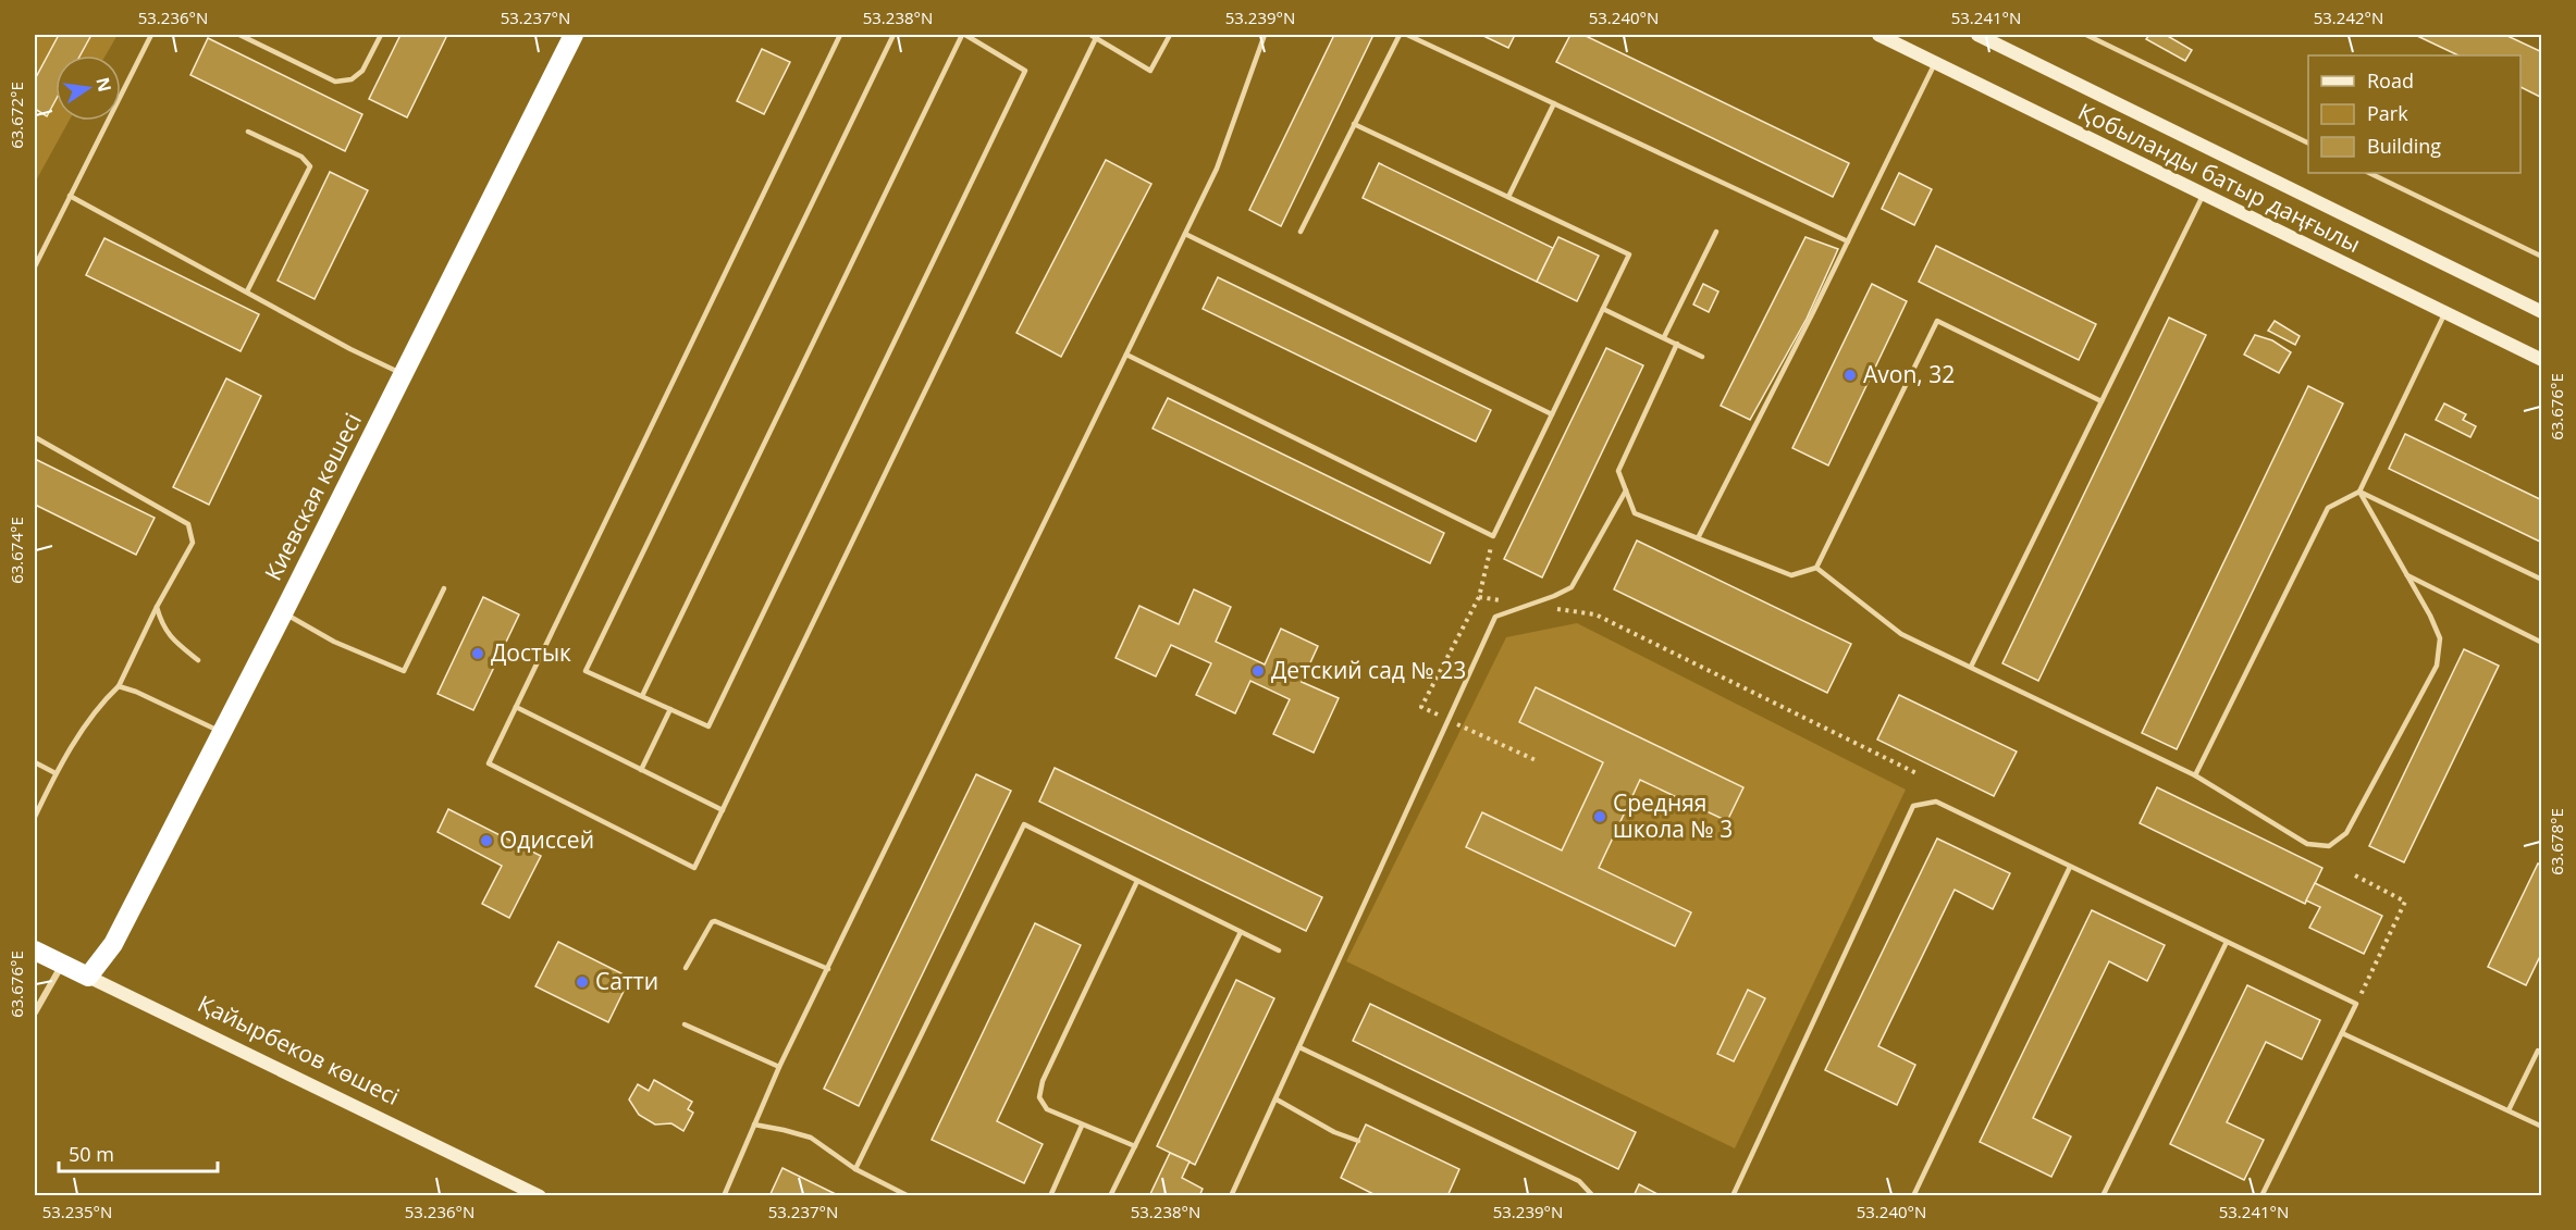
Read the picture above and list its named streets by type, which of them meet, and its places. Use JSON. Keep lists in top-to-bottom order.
{
  "streets": {
    "highway": ["Киевская көшесі", "Қайырбеков көшесі"],
    "street": ["Қобыланды батыр даңғылы"]
  },
  "crossings": [
    ["Киевская көшесі", "Қайырбеков көшесі"]
  ],
  "places": [
    "Avon, 32",
    "Достык",
    "Детский сад № 23",
    "Средняя школа № 3",
    "Одиссей",
    "Сатти"
  ],
  "legend": ["Road", "Park", "Building"],
  "scale_bar": "50 m",
  "north": "right",
  "coordinates": [
    "53.236°N",
    "53.237°N",
    "53.238°N",
    "53.239°N",
    "53.240°N",
    "53.241°N",
    "53.242°N",
    "63.672°E",
    "63.676°E",
    "63.674°E",
    "63.678°E",
    "53.235°N"
  ]
}
